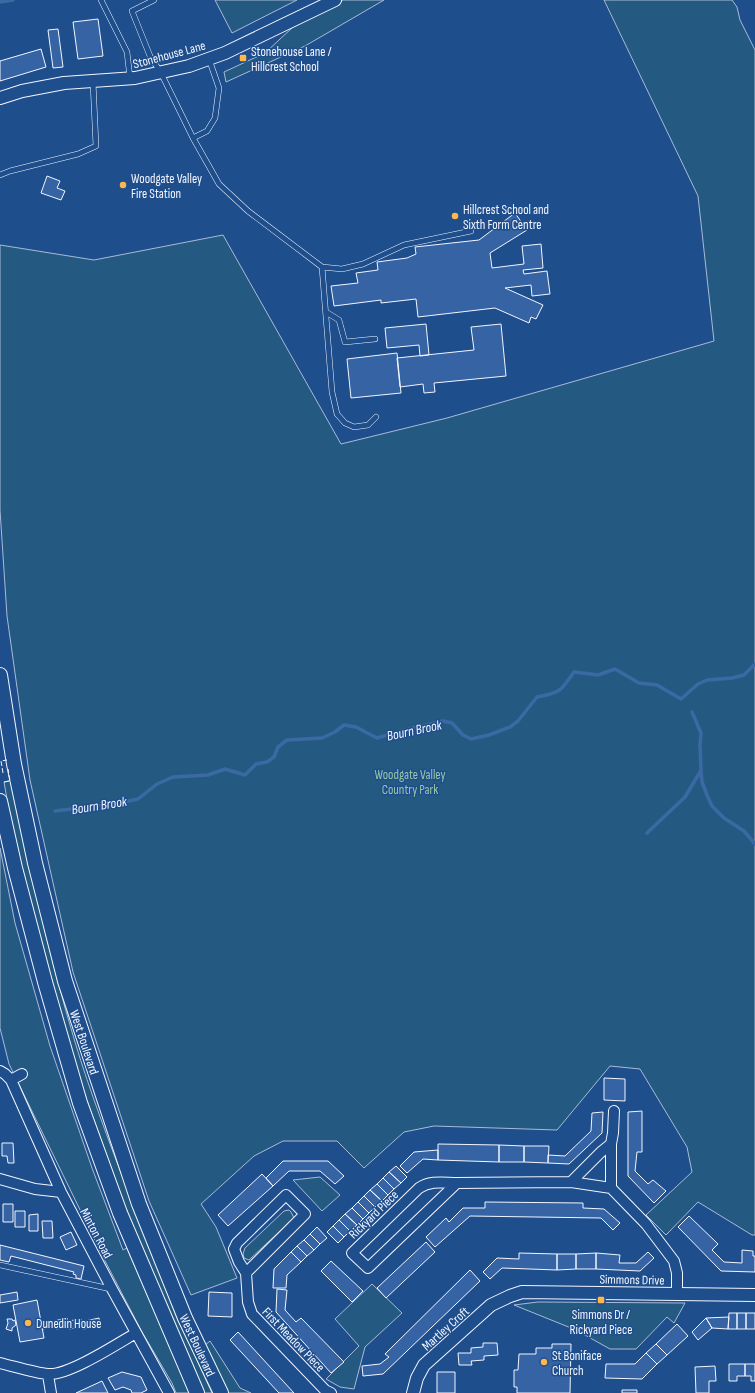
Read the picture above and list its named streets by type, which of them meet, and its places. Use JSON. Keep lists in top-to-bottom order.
{
  "streets": {
    "main road": ["West Boulevard"],
    "street": [
      "Stonehouse Lane",
      "Rickyard Piece",
      "Minton Road",
      "Simmons Drive",
      "Martley Croft",
      "First Meadow Piece"
    ]
  },
  "crossings": [
    ["Simmons Drive", "Martley Croft"]
  ],
  "water": ["Bourn Brook"],
  "parks": ["Woodgate Valley Country Park"],
  "places": {
    "transit": ["Stonehouse Lane / Hillcrest School", "Simmons Dr / Rickyard Piece"],
    "other": [
      "Woodgate Valley Fire Station",
      "Hillcrest School and Sixth Form Centre",
      "Dunedin House",
      "St Boniface Church"
    ]
  }
}
